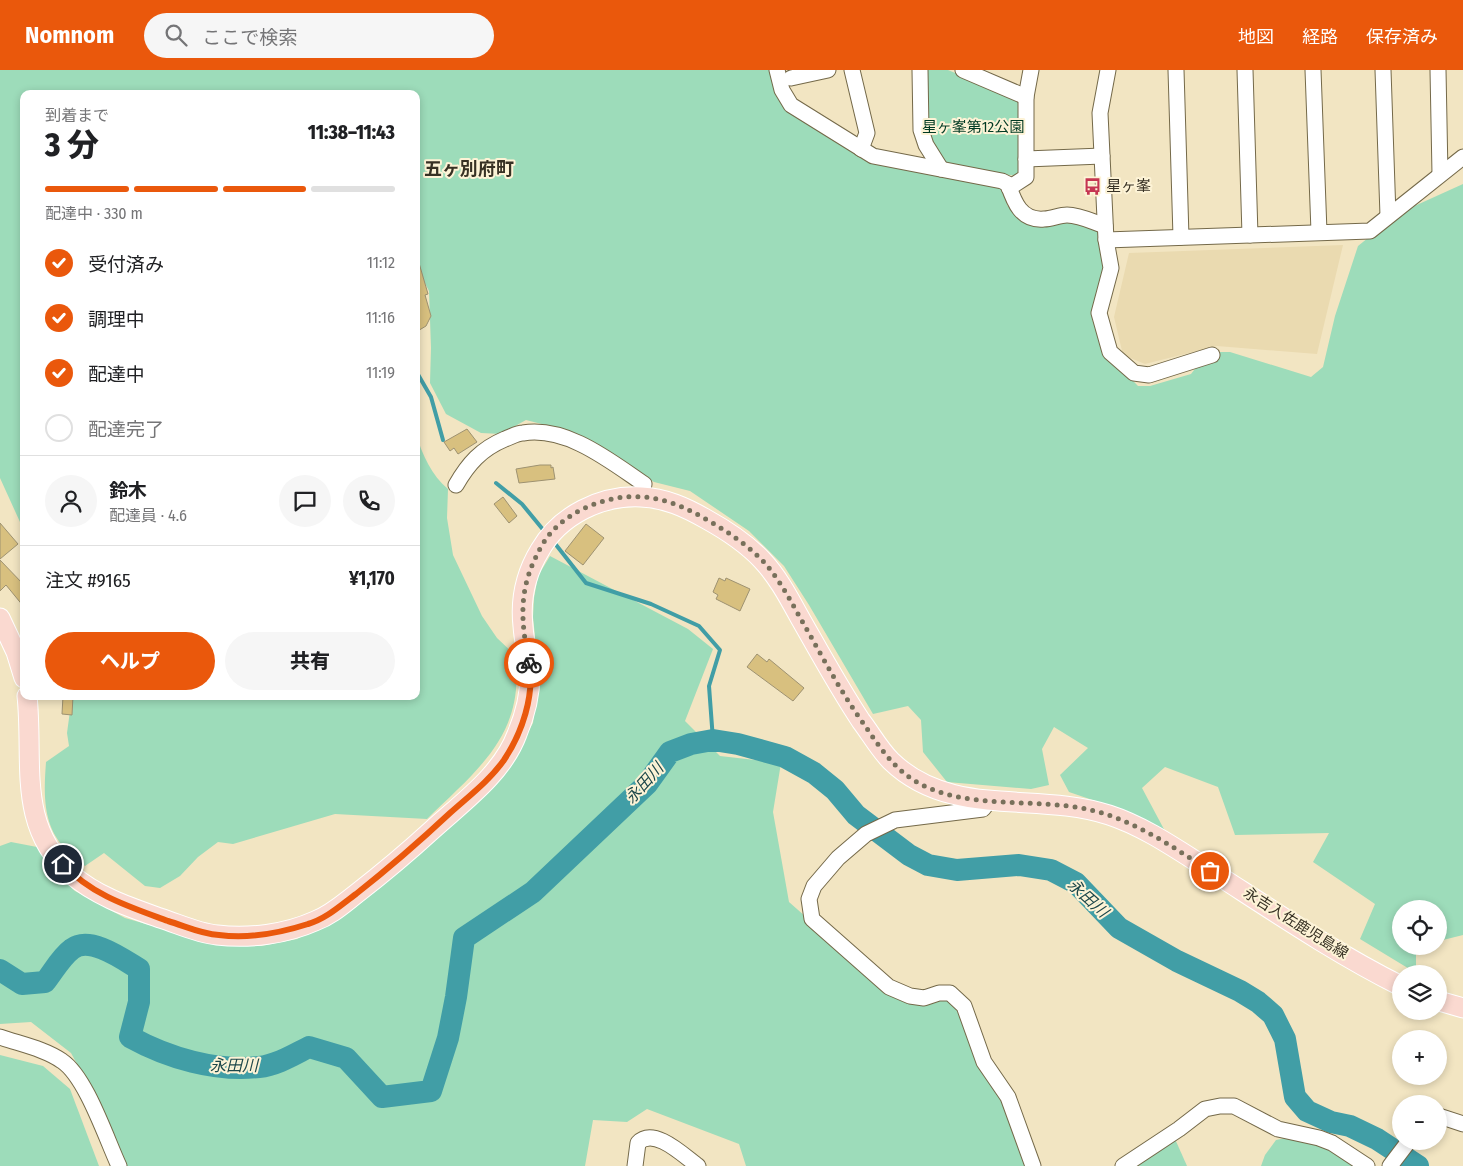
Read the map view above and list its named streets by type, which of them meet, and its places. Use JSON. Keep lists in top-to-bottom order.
{
  "streets": {
    "main road": ["永吉入佐鹿児島線"]
  },
  "districts": ["五ヶ別府町"],
  "water": ["永田川"],
  "parks": ["星ヶ峯第12公園"],
  "places": {
    "bus stop": ["星ヶ峯"]
  },
  "page": {
    "header": "Nomnom",
    "search": "ここで検索",
    "nav": ["地図", "経路", "保存済み"],
    "heading": ["3 分", "到着まで", "11:38–11:43"],
    "panel": [
      "鈴木",
      "配達員 · 4.6",
      "注文 #9165",
      "¥1,170"
    ],
    "bar": "配達中 · 330 m",
    "list": [
      ["受付済み", "11:12"],
      ["調理中", "11:16"],
      ["配達中", "11:19"],
      "配達完了"
    ],
    "buttons": ["ヘルプ", "共有"],
    "map_buttons": ["+", "−"]
  }
}
